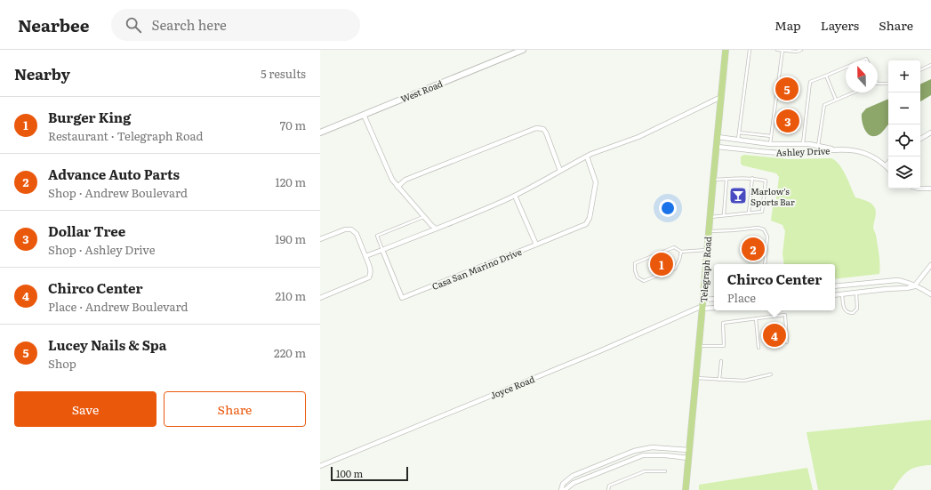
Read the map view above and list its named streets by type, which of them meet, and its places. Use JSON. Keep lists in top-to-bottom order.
{
  "streets": {
    "main road": ["Telegraph Road"],
    "street": [
      "West Road",
      "Ashley Drive",
      "Casa San Marino Drive",
      "Joyce Road"
    ]
  },
  "crossings": [
    ["Ashley Drive", "Telegraph Road"],
    ["Telegraph Road", "Joyce Road"]
  ],
  "places": {
    "bar": ["Marlow's Sports Bar"]
  },
  "scale_bar": "100 m",
  "north": "top",
  "page": {
    "header": "Nearbee",
    "search": "Search here",
    "nav": ["Map", "Layers", "Share"],
    "heading": ["Nearby", "5 results"],
    "map_buttons": ["+", "−"],
    "pins": [
      "5",
      "3",
      "2",
      "1",
      "4"
    ],
    "list": [
      {
        "mark": "1",
        "name": "Burger King",
        "note": "Restaurant · Telegraph Road",
        "value": "70 m"
      },
      {
        "mark": "2",
        "name": "Advance Auto Parts",
        "note": "Shop · Andrew Boulevard",
        "value": "120 m"
      },
      {
        "mark": "3",
        "name": "Dollar Tree",
        "note": "Shop · Ashley Drive",
        "value": "190 m"
      },
      {
        "mark": "4",
        "name": "Chirco Center",
        "note": "Place · Andrew Boulevard",
        "value": "210 m"
      },
      {
        "mark": "5",
        "name": "Lucey Nails & Spa",
        "note": "Shop",
        "value": "220 m"
      }
    ],
    "popup": ["Chirco Center", "Place"],
    "buttons": ["Save", "Share"],
    "scale": "100 m"
  }
}
